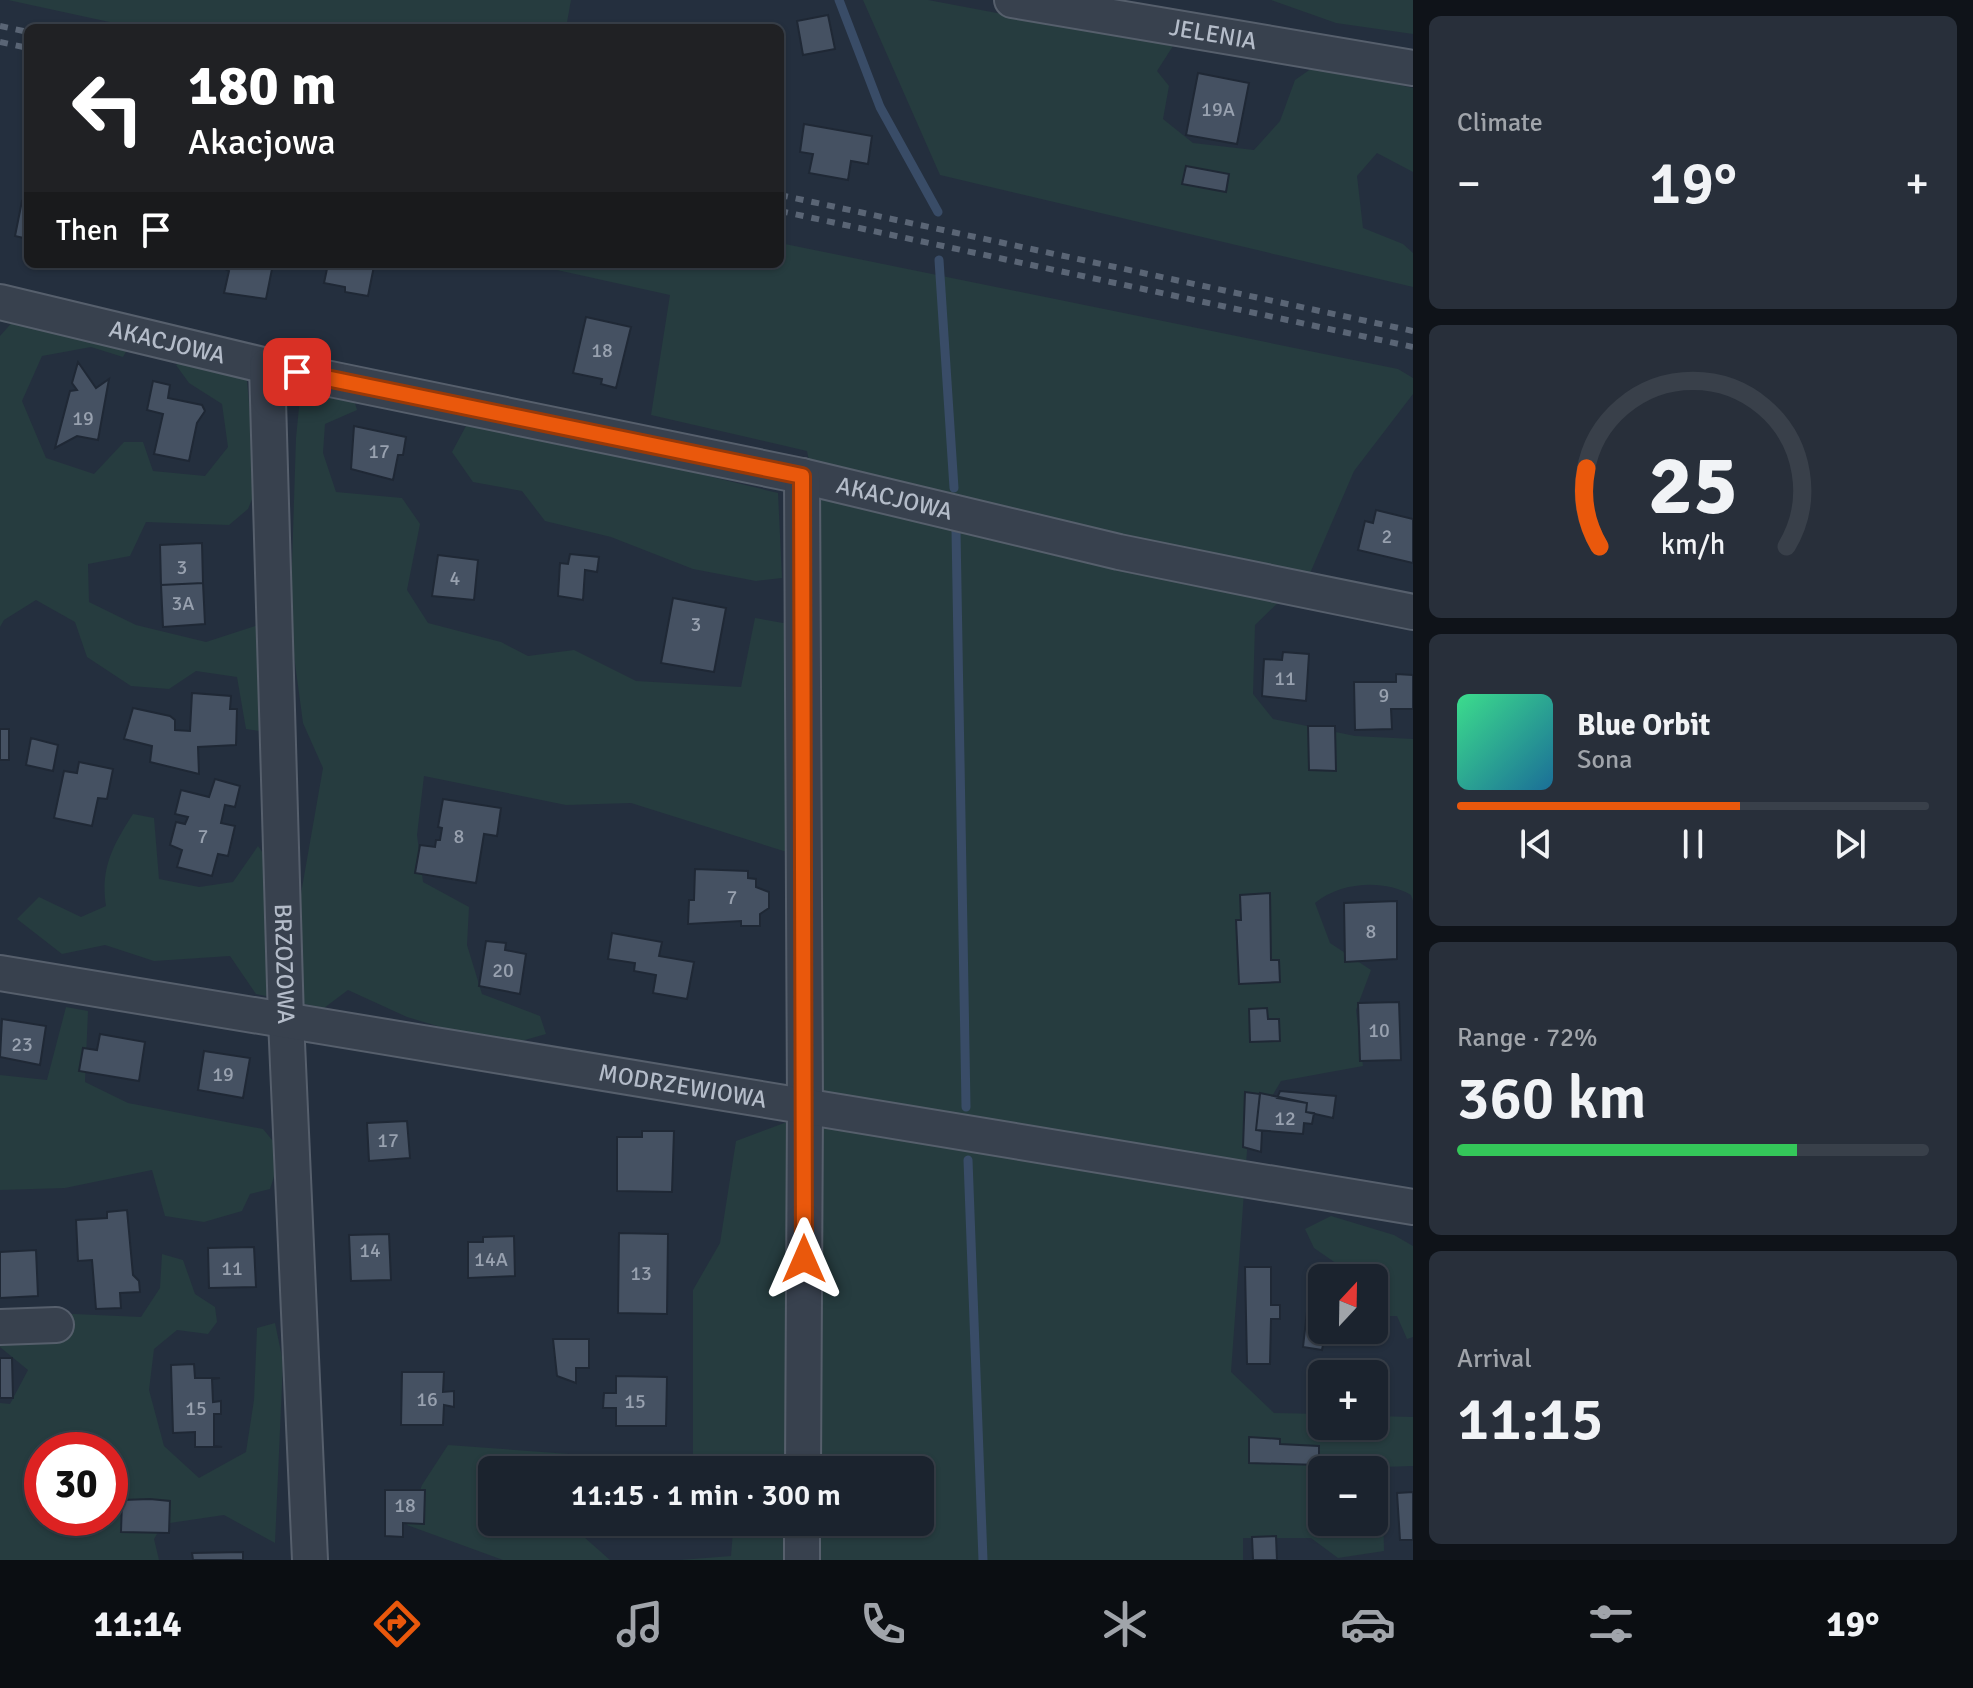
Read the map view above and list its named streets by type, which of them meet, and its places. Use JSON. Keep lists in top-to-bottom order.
{
  "streets": {
    "street": [
      "JELENIA",
      "AKACJOWA",
      "BRZOZOWA",
      "MODRZEWIOWA"
    ]
  },
  "crossings": [
    ["AKACJOWA", "BRZOZOWA"],
    ["BRZOZOWA", "MODRZEWIOWA"]
  ],
  "house_numbers": [
    "19A",
    "18",
    "19",
    "17",
    "2",
    "3",
    "4",
    "3A",
    "3",
    "11",
    "9",
    "7",
    "8",
    "7",
    "8",
    "20",
    "10",
    "23",
    "19",
    "12",
    "17",
    "14",
    "14A",
    "11",
    "13",
    "16",
    "15",
    "15",
    "18"
  ],
  "north": "top",
  "page": {
    "tile": [
      "Climate",
      ["Range · 72%", "360 km"],
      ["Arrival", "11:15"]
    ],
    "turn": ["180 m", "Akacjowa"],
    "heat": ["−", "19°", "+"],
    "then": "Then",
    "song": ["Blue Orbit", "Sona"],
    "map_buttons": ["+", "−"],
    "limit": "30",
    "trip": "11:15 · 1 min · 300 m",
    "tabs": ["11:14", "19°"],
    "gauge": ["25", "km/h"]
  }
}
